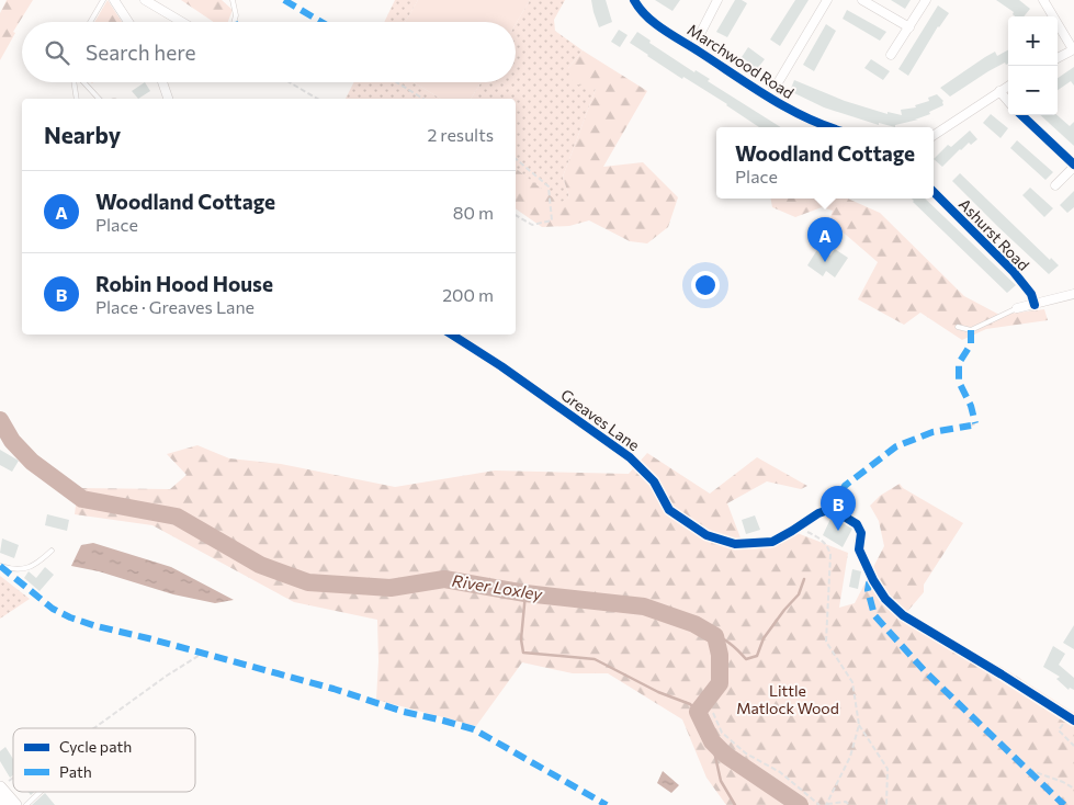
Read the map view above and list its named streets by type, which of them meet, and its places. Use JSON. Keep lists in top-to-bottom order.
{
  "streets": {
    "street": ["Marchwood Road", "Ashurst Road", "Greaves Lane"]
  },
  "water": ["River Loxley"],
  "parks": ["Little Matlock Wood"],
  "legend": ["Cycle path", "Path"],
  "page": {
    "map_buttons": ["+", "−"],
    "search": "Search here",
    "heading": ["Nearby", "2 results"],
    "popup": ["Woodland Cottage", "Place"],
    "list": [
      {
        "mark": "A",
        "name": "Woodland Cottage",
        "note": "Place",
        "value": "80 m"
      },
      {
        "mark": "B",
        "name": "Robin Hood House",
        "note": "Place · Greaves Lane",
        "value": "200 m"
      }
    ],
    "pins": ["A", "B"]
  }
}
